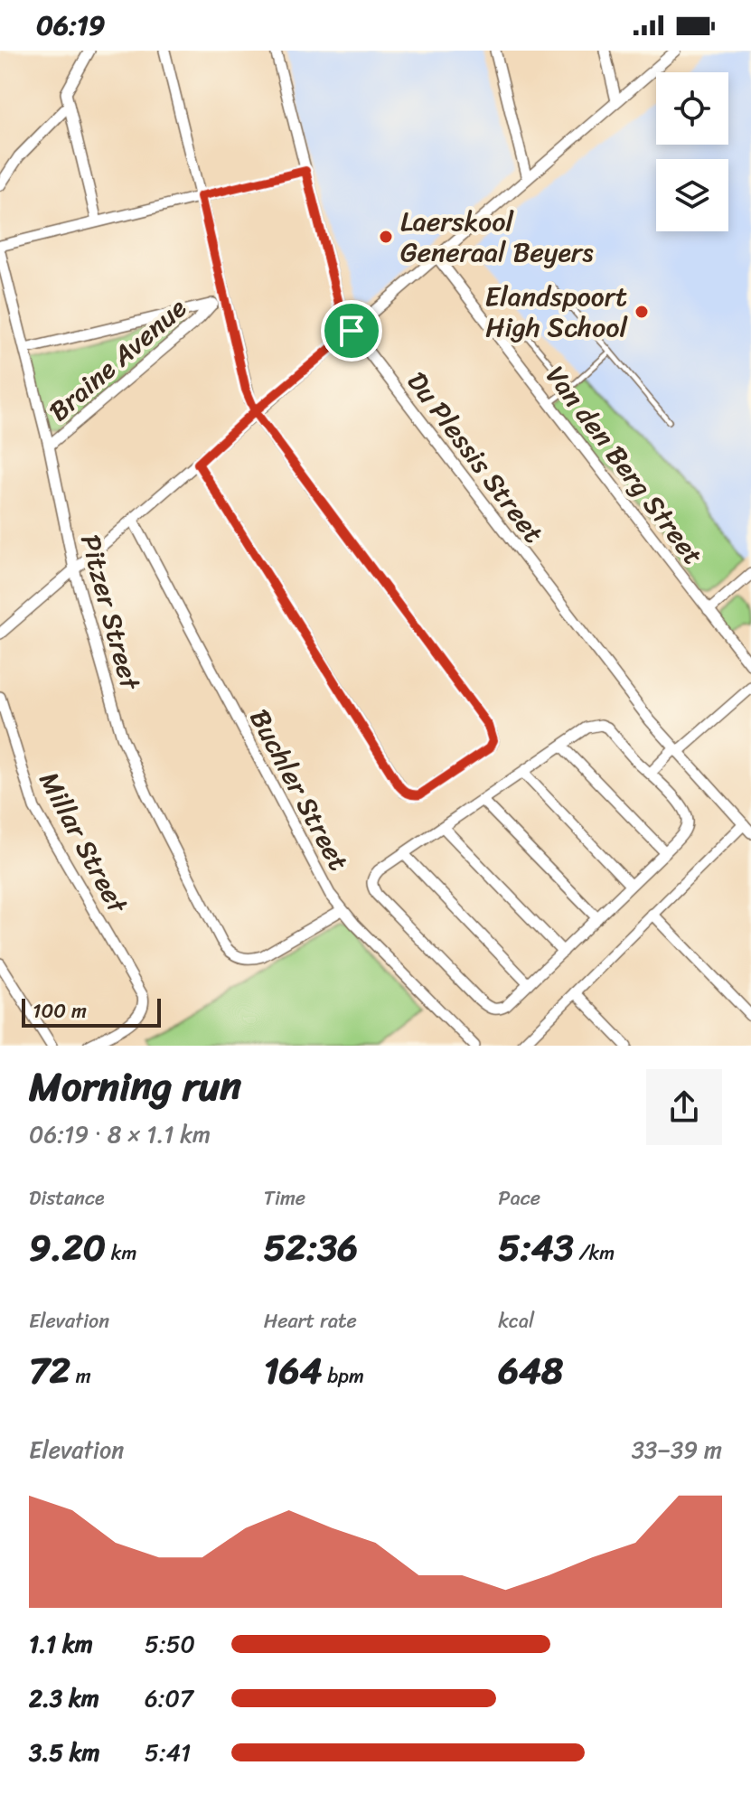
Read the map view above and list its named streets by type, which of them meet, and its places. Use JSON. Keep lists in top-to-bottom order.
{
  "streets": {
    "street": [
      "Braine Avenue",
      "Du Plessis Street",
      "Van den Berg Street",
      "Pitzer Street",
      "Buchler Street",
      "Millar Street"
    ]
  },
  "crossings": [
    ["Braine Avenue", "Pitzer Street"],
    ["Pitzer Street", "Buchler Street"]
  ],
  "places": ["Laerskool Generaal Beyers", "Elandspoort High School"],
  "scale_bar": "100 m",
  "page": {
    "status": "06:19",
    "scale": "100 m",
    "heading": ["Morning run", "06:19 · 8 × 1.1 km"],
    "stats": [
      ["Distance", "9.20 km"],
      ["Time", "52:36"],
      ["Pace", "5:43 /km"],
      ["Elevation", "72 m"],
      ["Heart rate", "164 bpm"],
      ["kcal", "648"]
    ],
    "chart": ["Elevation", "33–39 m"],
    "list": [
      {
        "name": "1.1 km",
        "note": "5:50"
      },
      {
        "name": "2.3 km",
        "note": "6:07"
      },
      {
        "name": "3.5 km",
        "note": "5:41"
      }
    ]
  }
}
